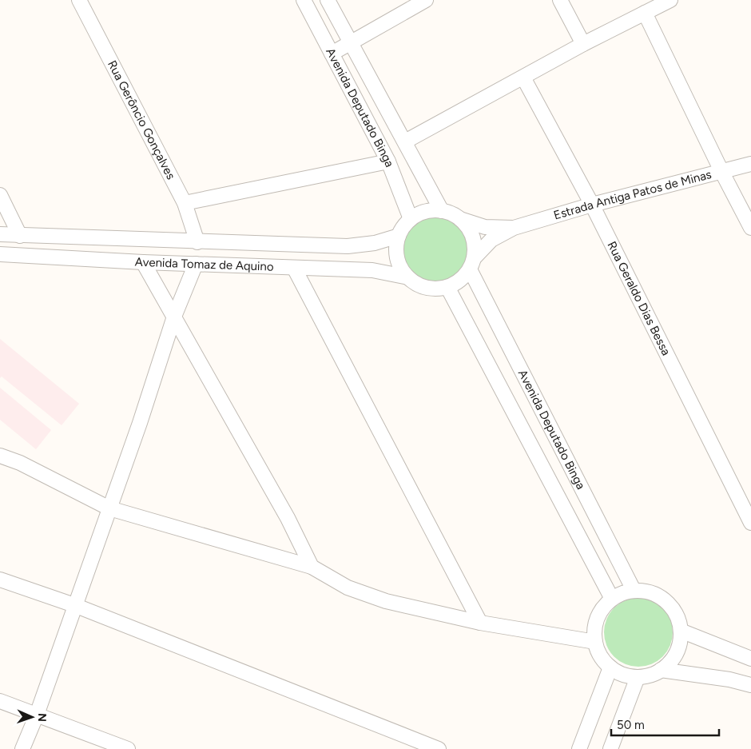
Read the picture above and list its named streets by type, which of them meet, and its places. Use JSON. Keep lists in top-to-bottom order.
{
  "streets": {
    "street": [
      "Avenida Deputado Binga",
      "Rua Gerôncio Gonçalves",
      "Estrada Antiga Patos de Minas",
      "Avenida Tomaz de Aquino",
      "Rua Geraldo Dias Bessa"
    ]
  },
  "crossings": [
    ["Avenida Deputado Binga", "Estrada Antiga Patos de Minas"],
    ["Avenida Deputado Binga", "Avenida Tomaz de Aquino"],
    ["Rua Gerôncio Gonçalves", "Avenida Tomaz de Aquino"],
    ["Estrada Antiga Patos de Minas", "Avenida Tomaz de Aquino"],
    ["Estrada Antiga Patos de Minas", "Rua Geraldo Dias Bessa"]
  ],
  "scale_bar": "50 m",
  "north": "right"
}
